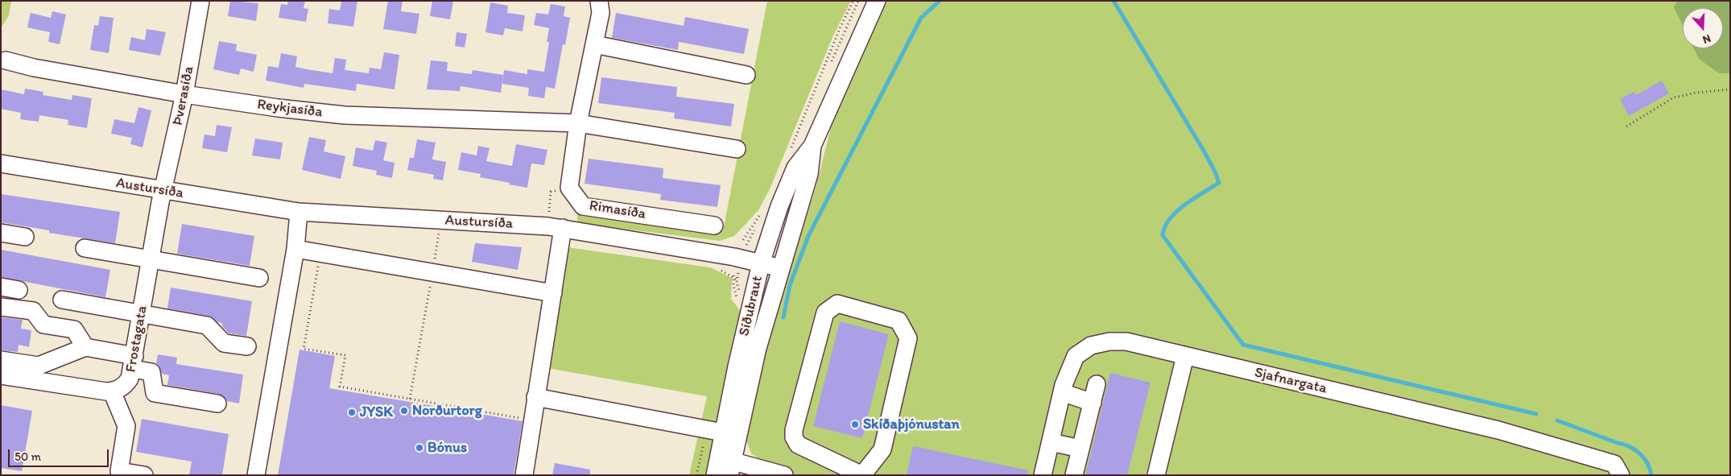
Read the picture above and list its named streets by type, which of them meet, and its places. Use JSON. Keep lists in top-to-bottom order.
{
  "streets": {
    "street": [
      "Þverasíða",
      "Reykjasíða",
      "Austursíða",
      "Rimasíða",
      "Síðubraut",
      "Frostagata",
      "Sjafnargata"
    ]
  },
  "crossings": [
    ["Þverasíða", "Reykjasíða"],
    ["Þverasíða", "Austursíða"],
    ["Þverasíða", "Frostagata"],
    ["Austursíða", "Síðubraut"],
    ["Austursíða", "Frostagata"]
  ],
  "places": [
    "Norðurtorg",
    "JYSK",
    "Skíðaþjónustan",
    "Bónus"
  ],
  "scale_bar": "50 m",
  "north": "bottom"
}
